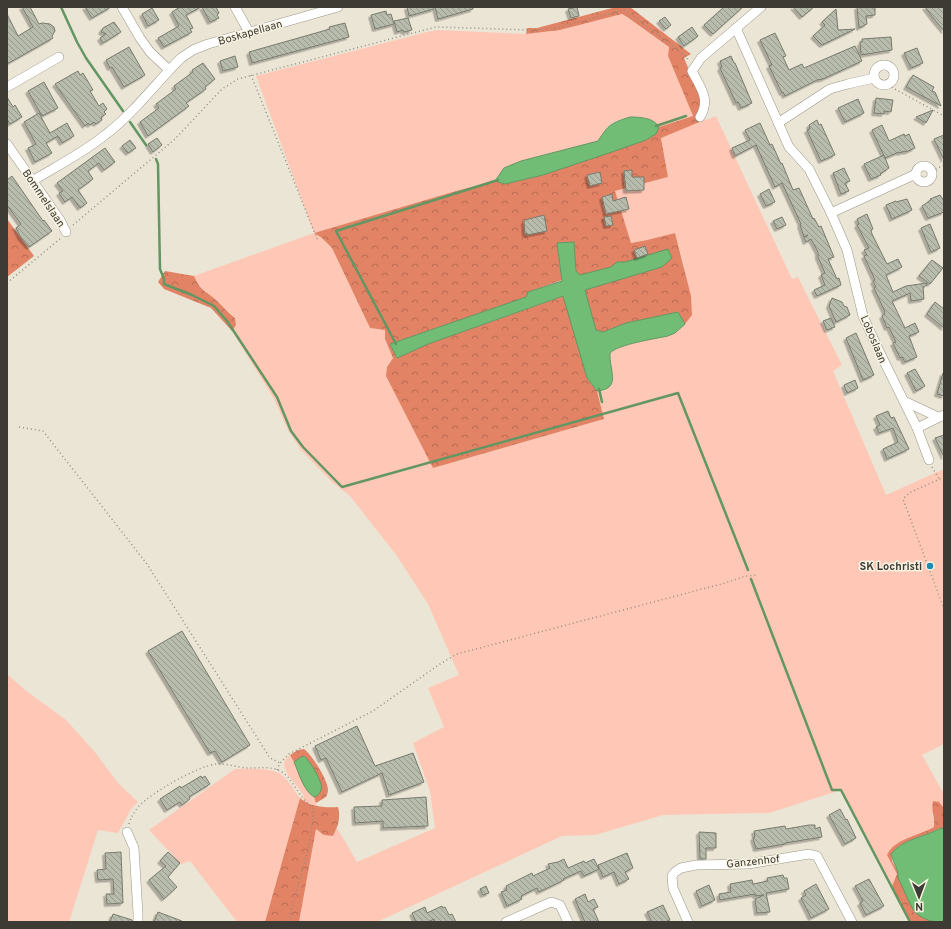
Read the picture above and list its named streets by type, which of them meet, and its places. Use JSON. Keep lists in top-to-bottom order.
{
  "streets": {
    "street": [
      "Boskapellaan",
      "Bommelslaan",
      "Loboslaan",
      "Ganzenhof"
    ]
  },
  "crossings": [
    ["Boskapellaan", "Bommelslaan"]
  ],
  "places": ["SK Lochristi"],
  "north": "bottom"
}
